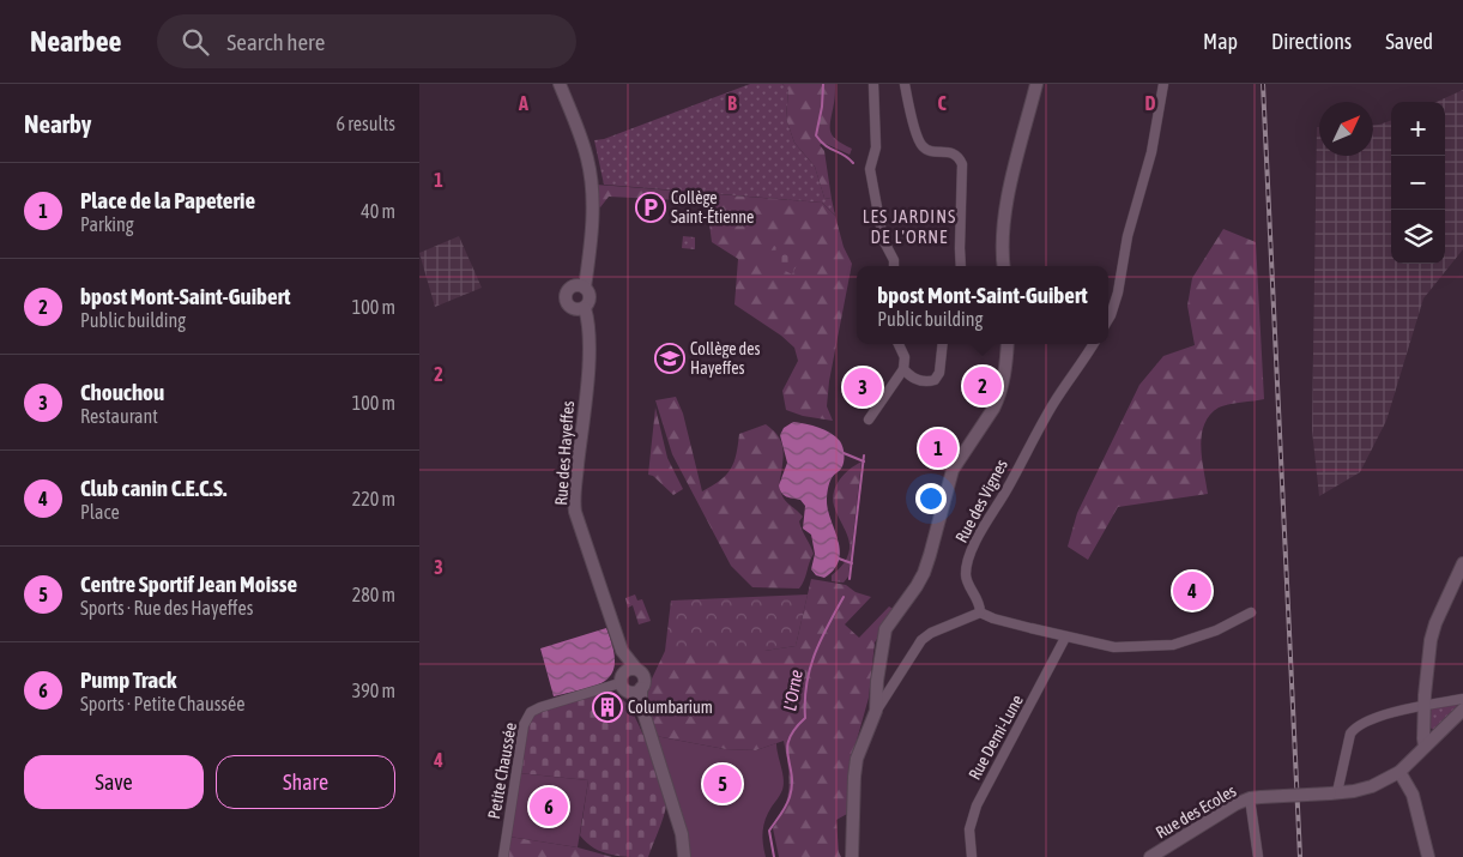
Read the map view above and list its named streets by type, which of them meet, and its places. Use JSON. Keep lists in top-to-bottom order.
{
  "streets": {
    "street": [
      "Rue des Hayeffes",
      "Rue des Vignes",
      "Rue Demi-Lune",
      "Petite Chaussée",
      "Rue des Ecoles"
    ]
  },
  "crossings": [
    ["Rue des Hayeffes", "Petite Chaussée"]
  ],
  "districts": ["LES JARDINS DE L'ORNE"],
  "water": ["L'Orne"],
  "places": {
    "parking": ["Collège Saint-Étienne"],
    "school or university": ["Collège des Hayeffes"],
    "building": ["Columbarium"]
  },
  "north": "top right",
  "page": {
    "header": "Nearbee",
    "search": "Search here",
    "nav": ["Map", "Directions", "Saved"],
    "heading": ["Nearby", "6 results"],
    "map_buttons": ["+", "−"],
    "list": [
      {
        "mark": "1",
        "name": "Place de la Papeterie",
        "note": "Parking",
        "value": "40 m"
      },
      {
        "mark": "2",
        "name": "bpost Mont-Saint-Guibert",
        "note": "Public building",
        "value": "100 m"
      },
      {
        "mark": "3",
        "name": "Chouchou",
        "note": "Restaurant",
        "value": "100 m"
      },
      {
        "mark": "4",
        "name": "Club canin C.E.C.S.",
        "note": "Place",
        "value": "220 m"
      },
      {
        "mark": "5",
        "name": "Centre Sportif Jean Moisse",
        "note": "Sports · Rue des Hayeffes",
        "value": "280 m"
      },
      {
        "mark": "6",
        "name": "Pump Track",
        "note": "Sports · Petite Chaussée",
        "value": "390 m"
      }
    ],
    "popup": ["bpost Mont-Saint-Guibert", "Public building"],
    "pins": [
      "2",
      "3",
      "1",
      "4",
      "5",
      "6"
    ],
    "buttons": ["Save", "Share"]
  },
  "grid": {
    "columns": [
      "A",
      "B",
      "C",
      "D"
    ],
    "rows": [
      "1",
      "2",
      "3",
      "4"
    ]
  }
}
